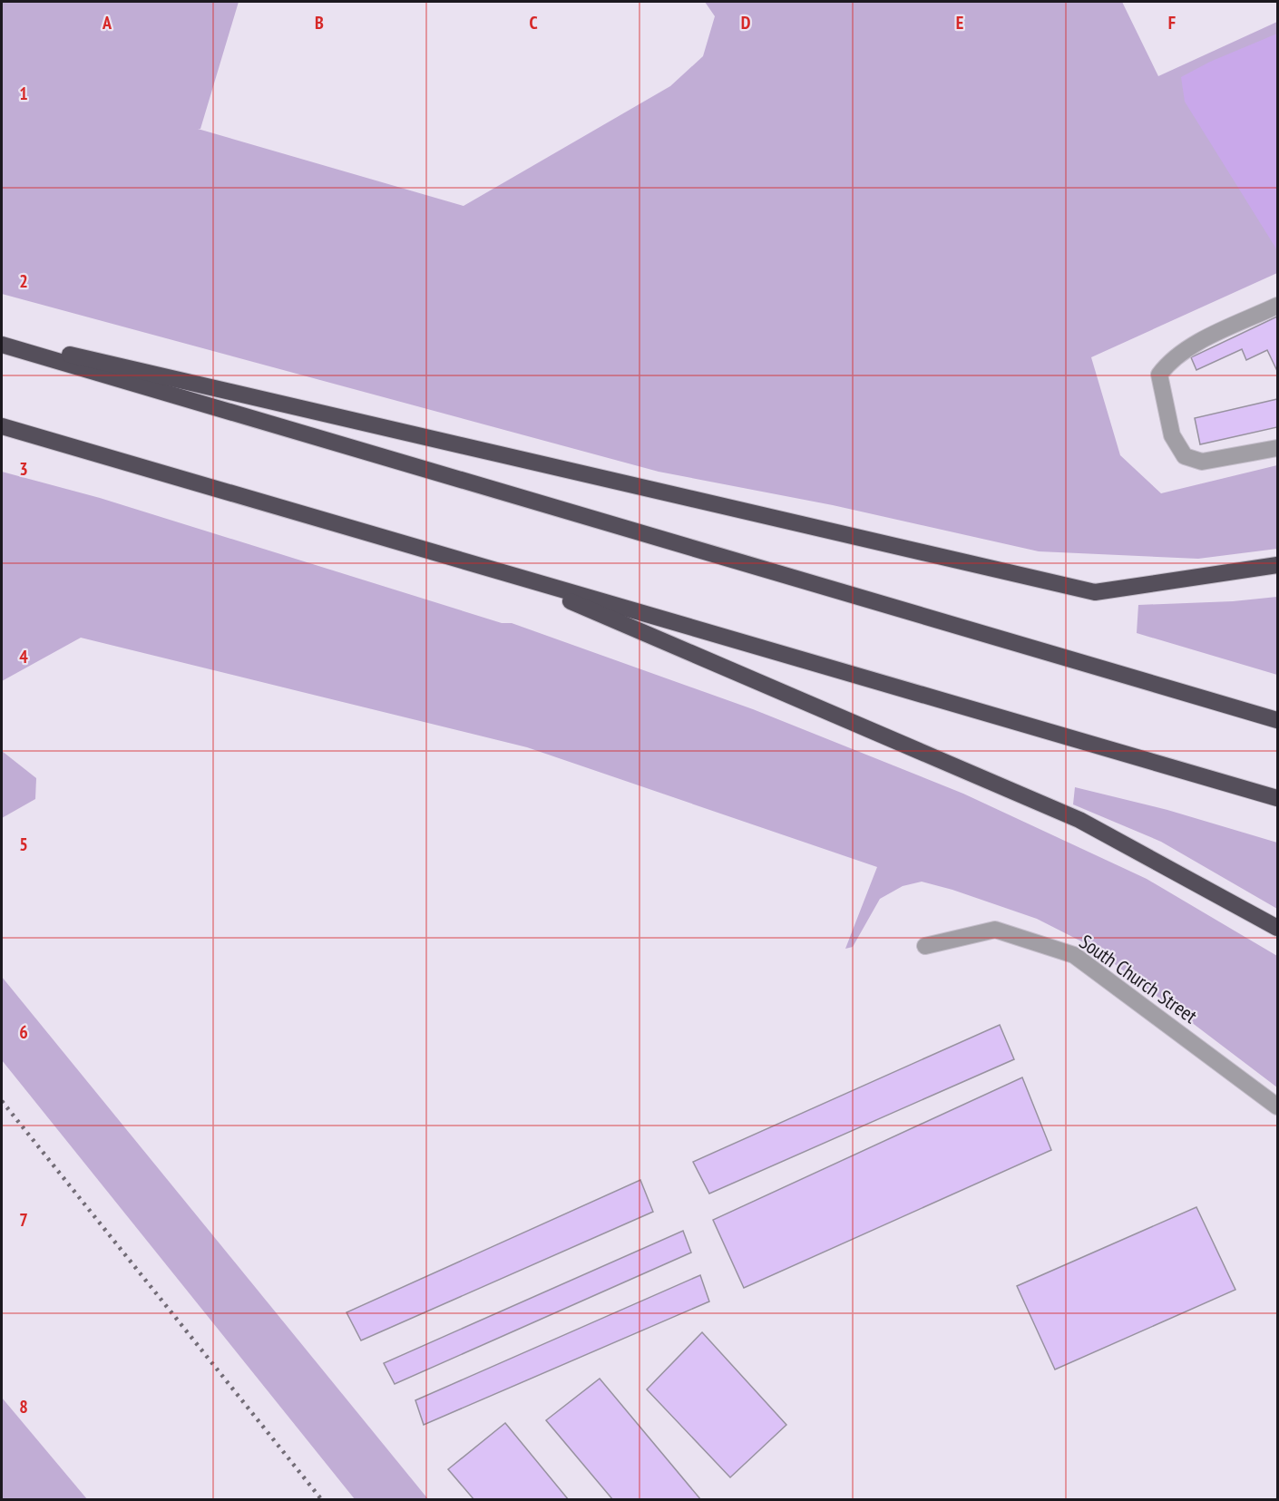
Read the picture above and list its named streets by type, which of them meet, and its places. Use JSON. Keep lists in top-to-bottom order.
{
  "streets": {
    "street": ["South Church Street"]
  },
  "grid": {
    "columns": [
      "A",
      "B",
      "C",
      "D",
      "E",
      "F"
    ],
    "rows": [
      "1",
      "2",
      "3",
      "4",
      "5",
      "6",
      "7",
      "8"
    ]
  }
}
